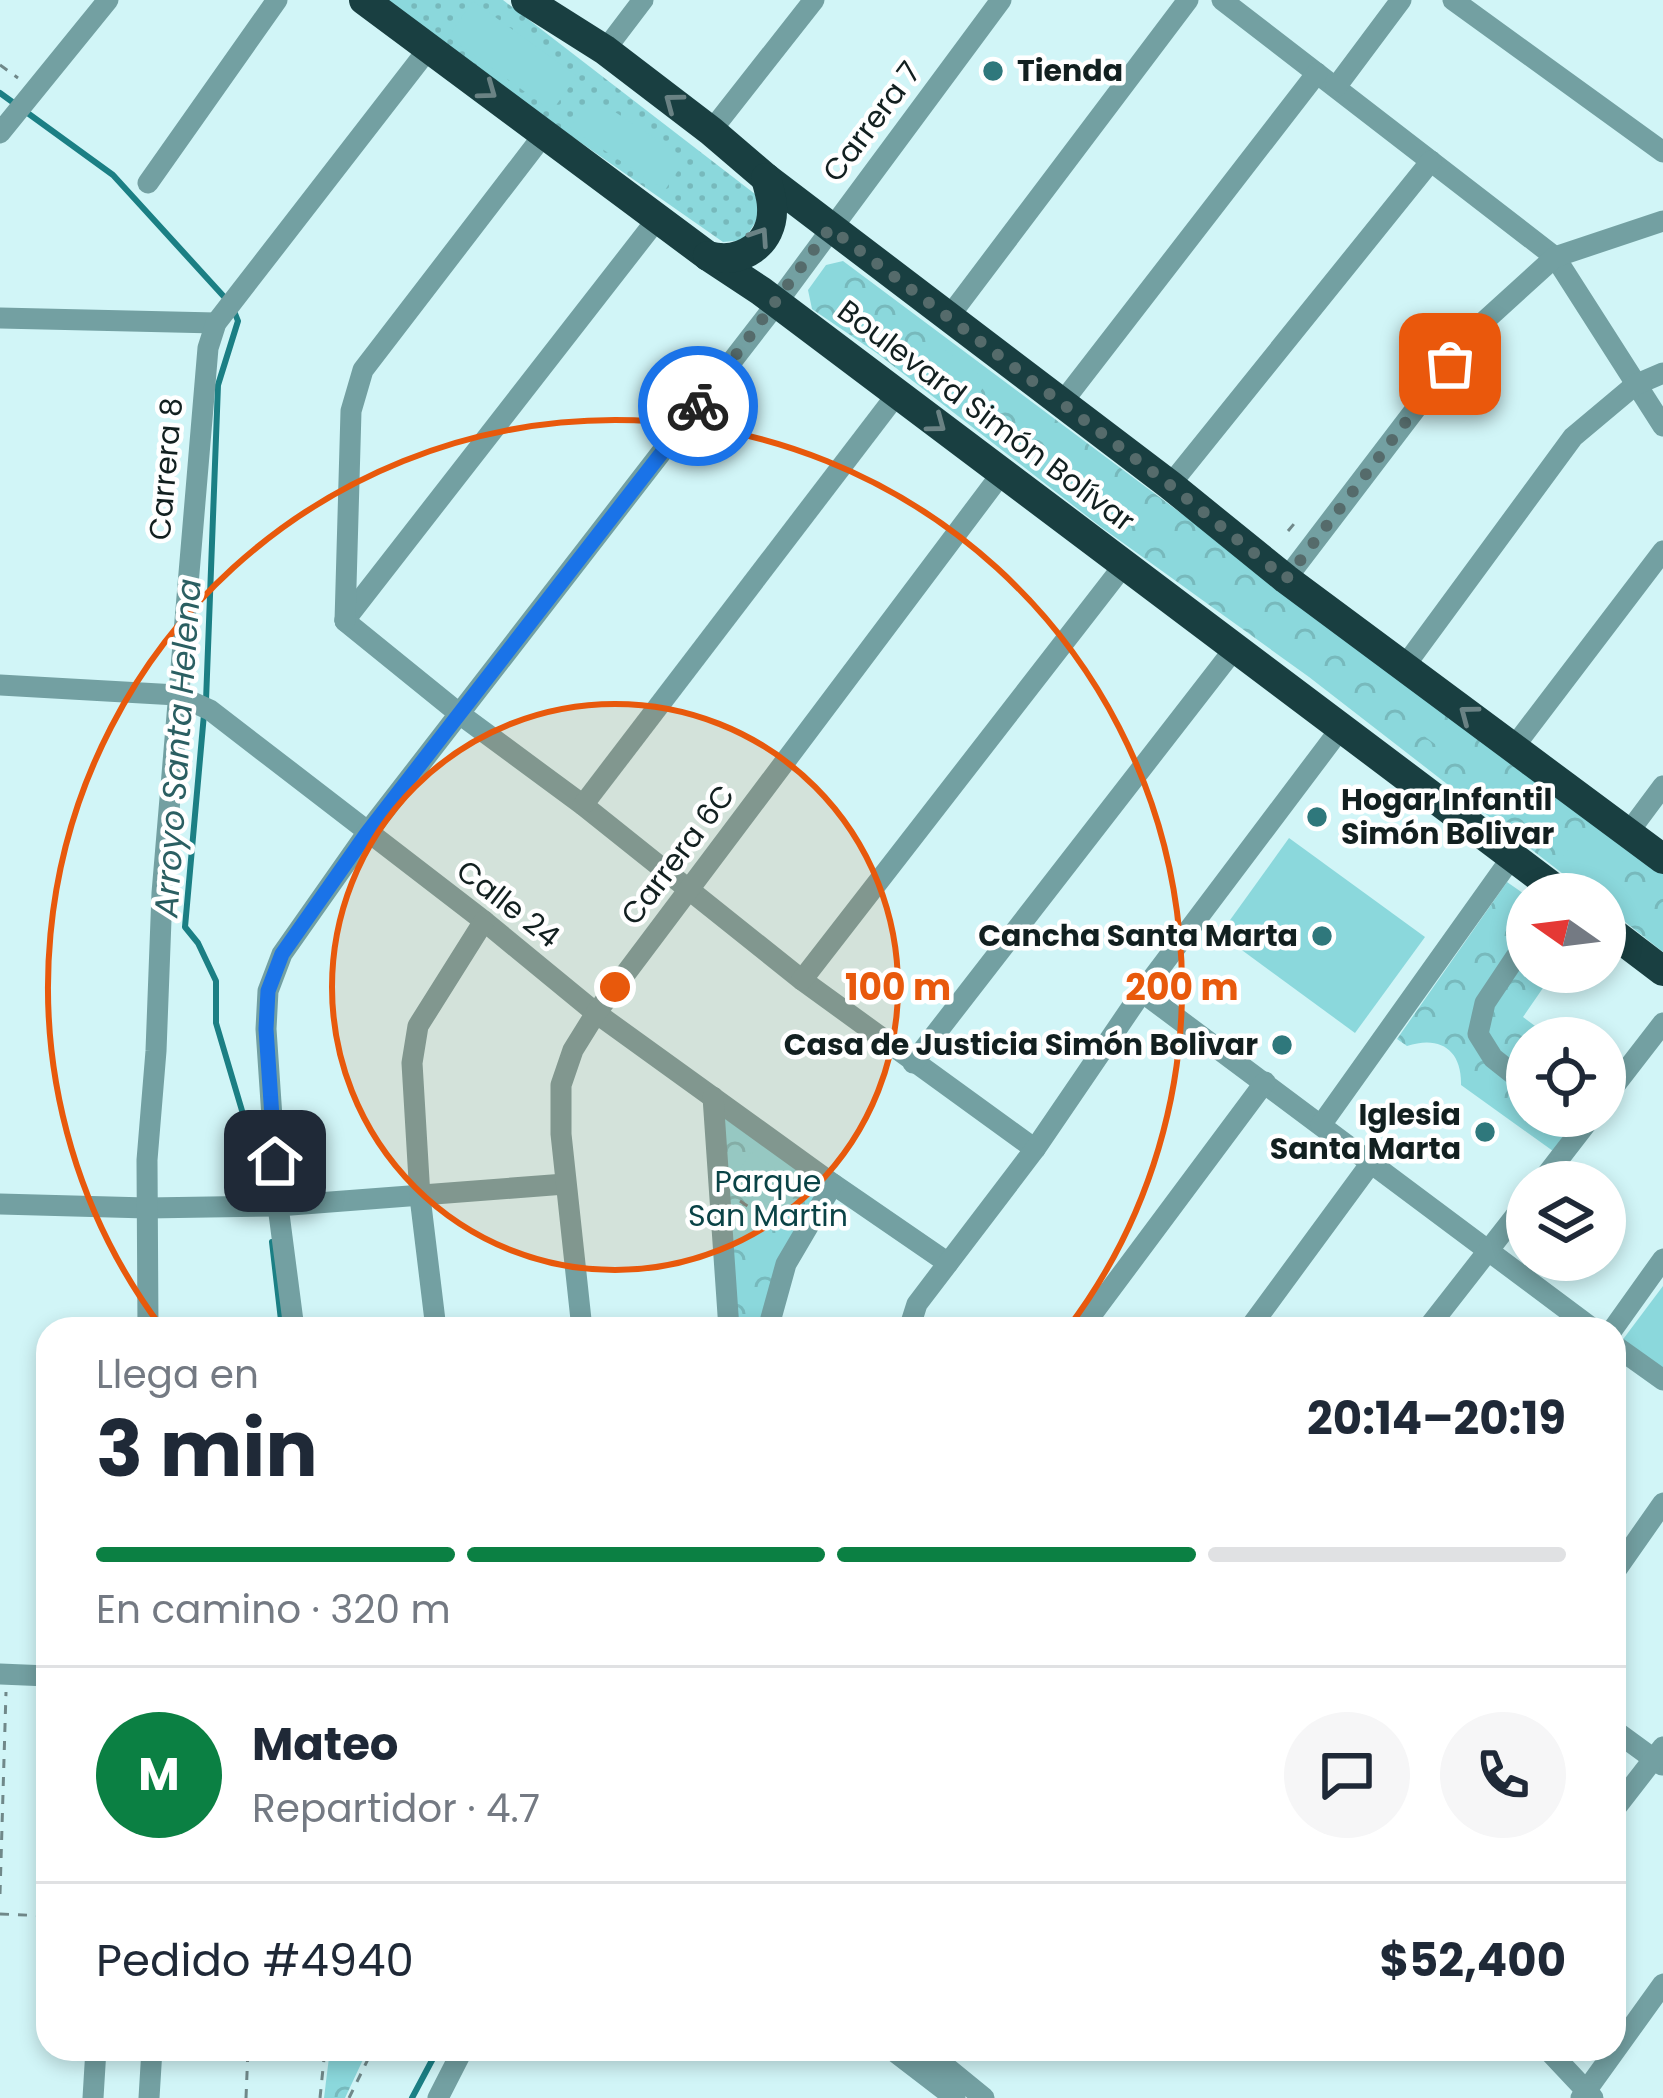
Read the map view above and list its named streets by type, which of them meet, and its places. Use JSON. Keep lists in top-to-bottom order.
{
  "streets": {
    "highway": ["Boulevard Simón Bolívar"],
    "street": [
      "Carrera 7",
      "Carrera 8",
      "Carrera 6C",
      "Calle 24"
    ]
  },
  "crossings": [
    ["Carrera 7", "Boulevard Simón Bolívar"],
    ["Carrera 7", "Calle 24"],
    ["Boulevard Simón Bolívar", "Carrera 8"],
    ["Boulevard Simón Bolívar", "Carrera 6C"],
    ["Carrera 8", "Calle 24"],
    ["Carrera 6C", "Calle 24"]
  ],
  "water": ["Arroyo Santa Helena"],
  "parks": ["Parque San Martin"],
  "places": [
    "Tienda",
    "Hogar Infantil Simón Bolivar",
    "Cancha Santa Marta",
    "Casa de Justicia Simón Bolivar",
    "Iglesia Santa Marta"
  ],
  "north": "left",
  "page": {
    "heading": ["3 min", "Llega en", "20:14–20:19"],
    "panel": [
      "Mateo",
      "Repartidor · 4.7",
      "Pedido #4940",
      "$52,400"
    ],
    "bar": "En camino · 320 m",
    "round": "M"
  },
  "rings": ["100 m", "200 m"]
}
